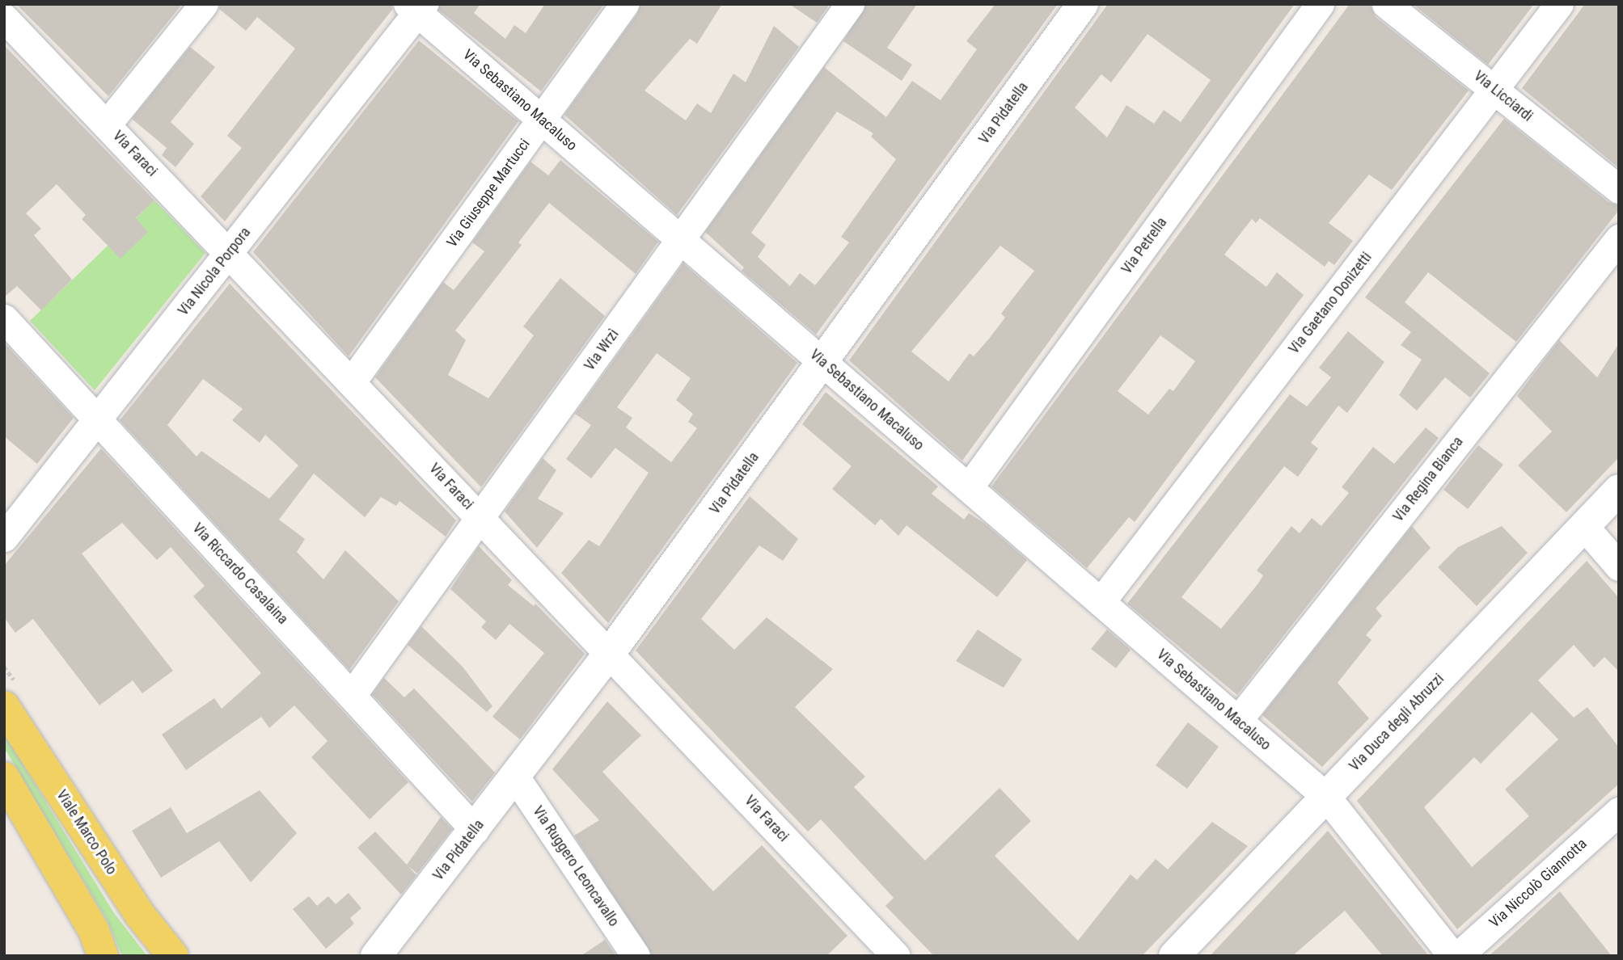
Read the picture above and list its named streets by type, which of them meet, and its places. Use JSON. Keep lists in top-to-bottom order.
{
  "streets": {
    "main road": ["Viale Marco Polo"],
    "street": [
      "Via Licciardi",
      "Via Sebastiano Macaluso",
      "Via Pidatella",
      "Via Faraci",
      "Via Giuseppe Martucci",
      "Via Petrella",
      "Via Nicola Porpora",
      "Via Gaetano Donizetti",
      "Via Wrzì",
      "Via Regina Bianca",
      "Via Riccardo Casalaina",
      "Via Duca degli Abruzzi",
      "Via Ruggero Leoncavallo",
      "Via Niccolò Giannotta"
    ]
  },
  "crossings": [
    ["Via Licciardi", "Via Gaetano Donizetti"],
    ["Via Sebastiano Macaluso", "Via Pidatella"],
    ["Via Sebastiano Macaluso", "Via Giuseppe Martucci"],
    ["Via Sebastiano Macaluso", "Via Petrella"],
    ["Via Sebastiano Macaluso", "Via Nicola Porpora"],
    ["Via Sebastiano Macaluso", "Via Gaetano Donizetti"],
    ["Via Sebastiano Macaluso", "Via Wrzì"],
    ["Via Sebastiano Macaluso", "Via Regina Bianca"],
    ["Via Sebastiano Macaluso", "Via Duca degli Abruzzi"],
    ["Via Pidatella", "Via Faraci"],
    ["Via Pidatella", "Via Riccardo Casalaina"],
    ["Via Pidatella", "Via Ruggero Leoncavallo"],
    ["Via Faraci", "Via Giuseppe Martucci"],
    ["Via Faraci", "Via Nicola Porpora"],
    ["Via Faraci", "Via Wrzì"],
    ["Via Nicola Porpora", "Via Riccardo Casalaina"],
    ["Via Wrzì", "Via Riccardo Casalaina"]
  ]
}
